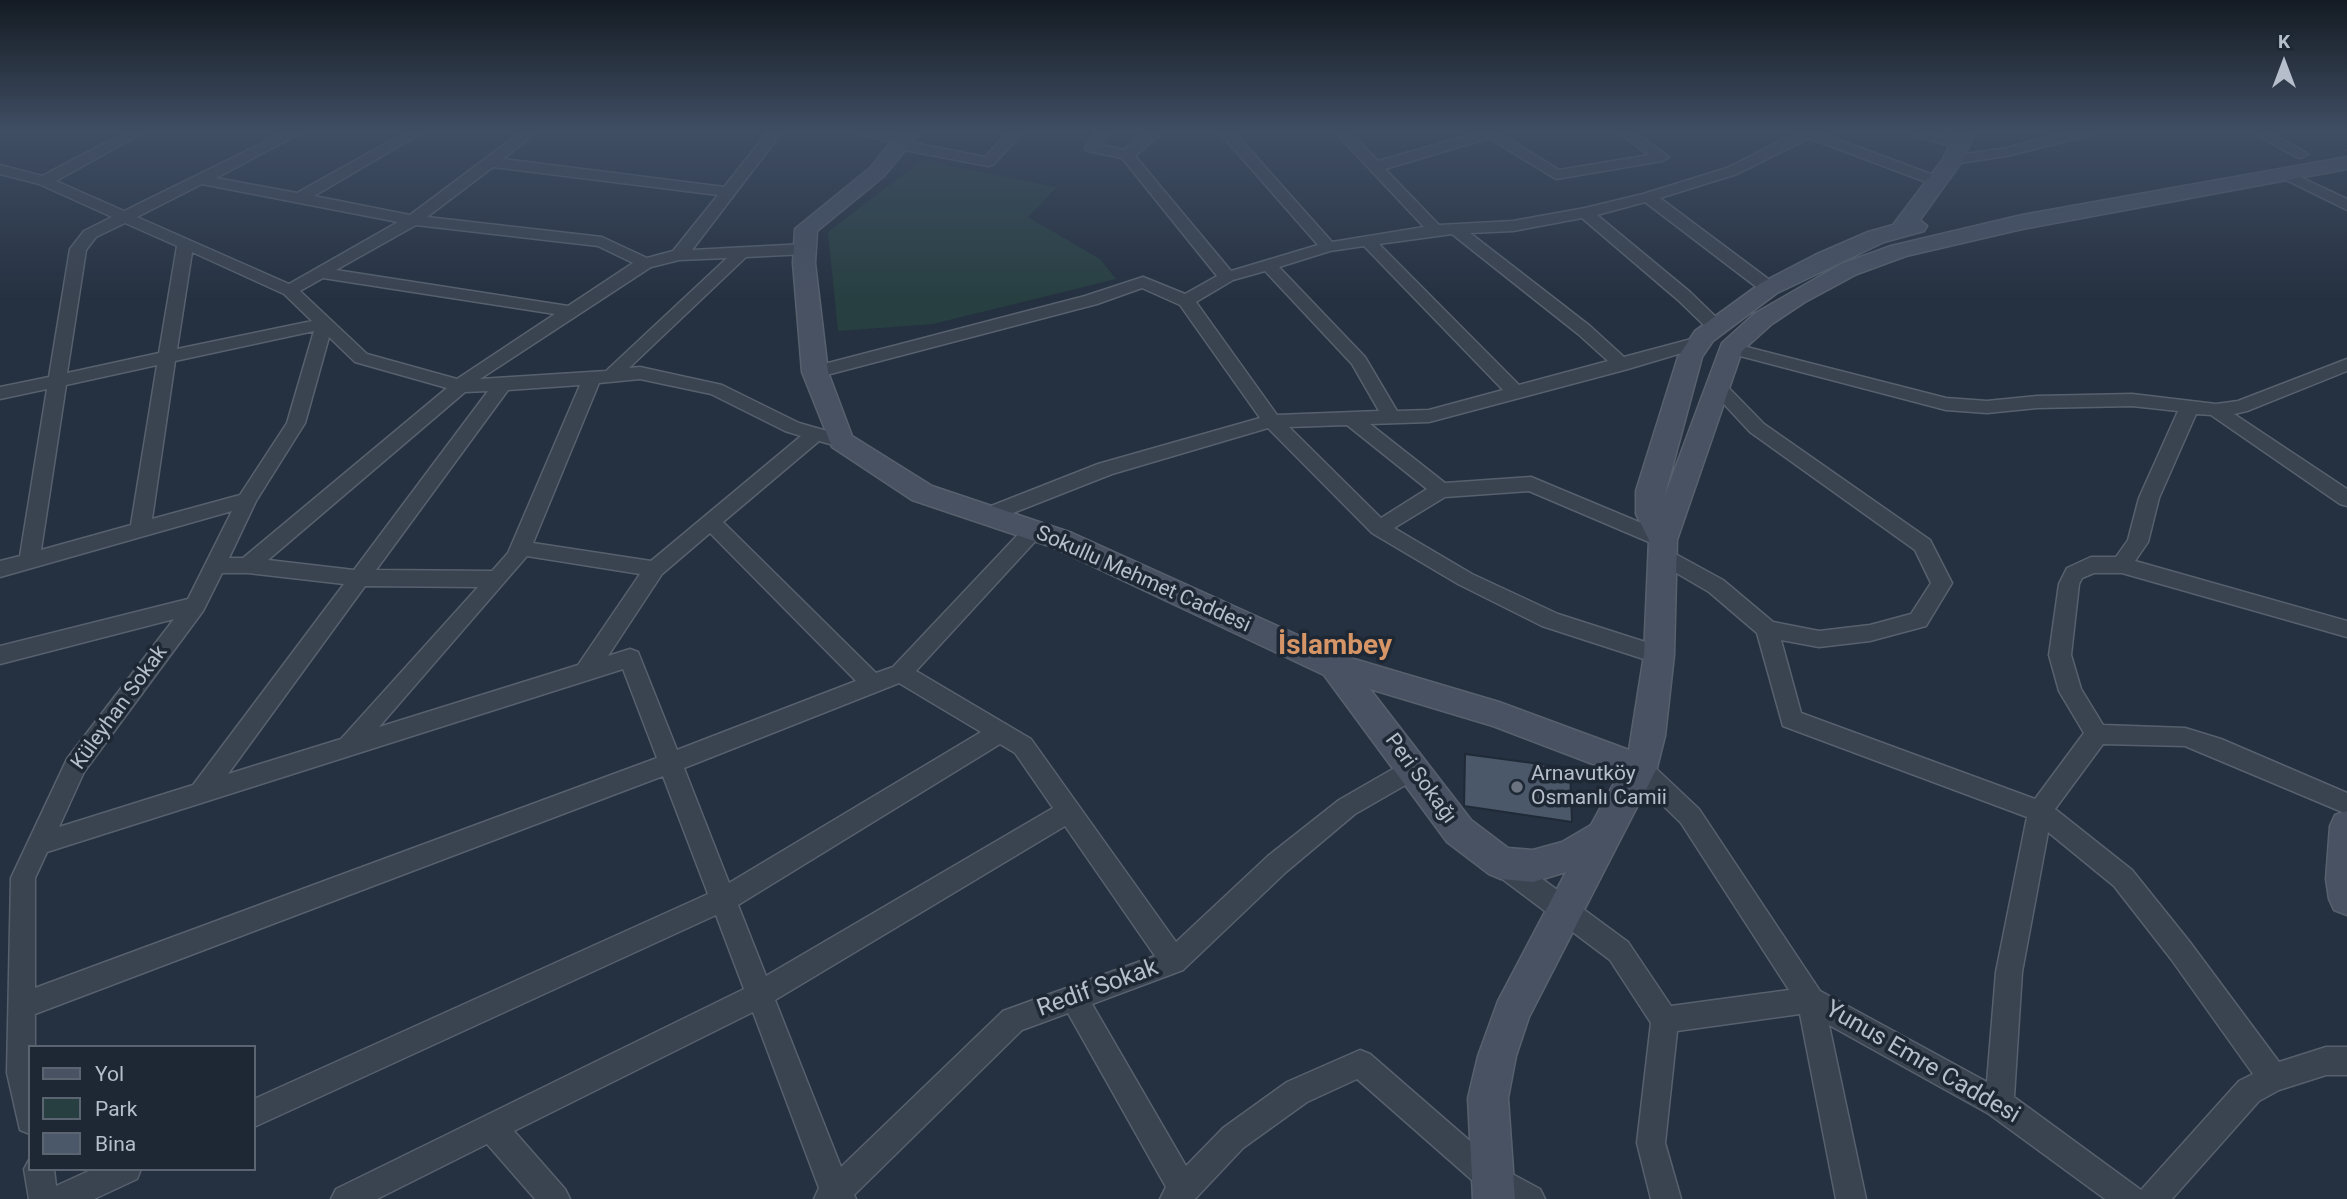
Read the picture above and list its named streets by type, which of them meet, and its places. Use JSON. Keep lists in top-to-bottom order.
{
  "streets": {
    "main road": ["Sokullu Mehmet Caddesi", "Peri Sokağı"],
    "street": ["Küleyhan Sokak", "Redif Sokak", "Yunus Emre Caddesi"]
  },
  "crossings": [
    ["Sokullu Mehmet Caddesi", "Peri Sokağı"],
    ["Sokullu Mehmet Caddesi", "Yunus Emre Caddesi"],
    ["Peri Sokağı", "Redif Sokak"]
  ],
  "districts": ["İslambey"],
  "places": ["Arnavutköy Osmanlı Camii"],
  "legend": ["Yol", "Park", "Bina"],
  "north": "top"
}
